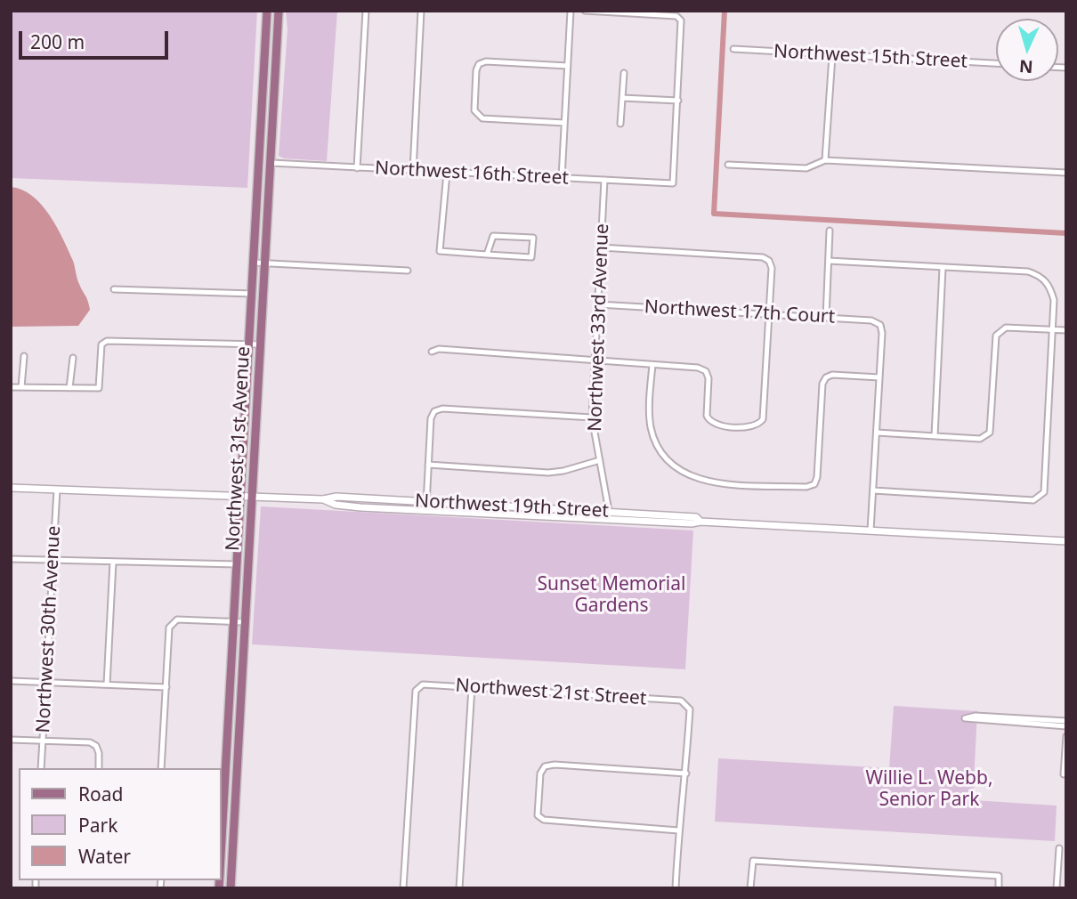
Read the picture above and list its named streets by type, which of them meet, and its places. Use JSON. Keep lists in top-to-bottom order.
{
  "streets": {
    "main road": ["Northwest 31st Avenue"],
    "street": [
      "Northwest 15th Street",
      "Northwest 16th Street",
      "Northwest 17th Court",
      "Northwest 33rd Avenue",
      "Northwest 19th Street",
      "Northwest 30th Avenue",
      "Northwest 21st Street"
    ]
  },
  "crossings": [
    ["Northwest 16th Street", "Northwest 33rd Avenue"],
    ["Northwest 16th Street", "Northwest 31st Avenue"],
    ["Northwest 17th Court", "Northwest 33rd Avenue"],
    ["Northwest 33rd Avenue", "Northwest 19th Street"],
    ["Northwest 31st Avenue", "Northwest 19th Street"],
    ["Northwest 19th Street", "Northwest 30th Avenue"]
  ],
  "parks": ["Sunset Memorial Gardens", "Willie L. Webb, Senior Park"],
  "legend": ["Road", "Park", "Water"],
  "scale_bar": "200 m",
  "north": "bottom"
}
